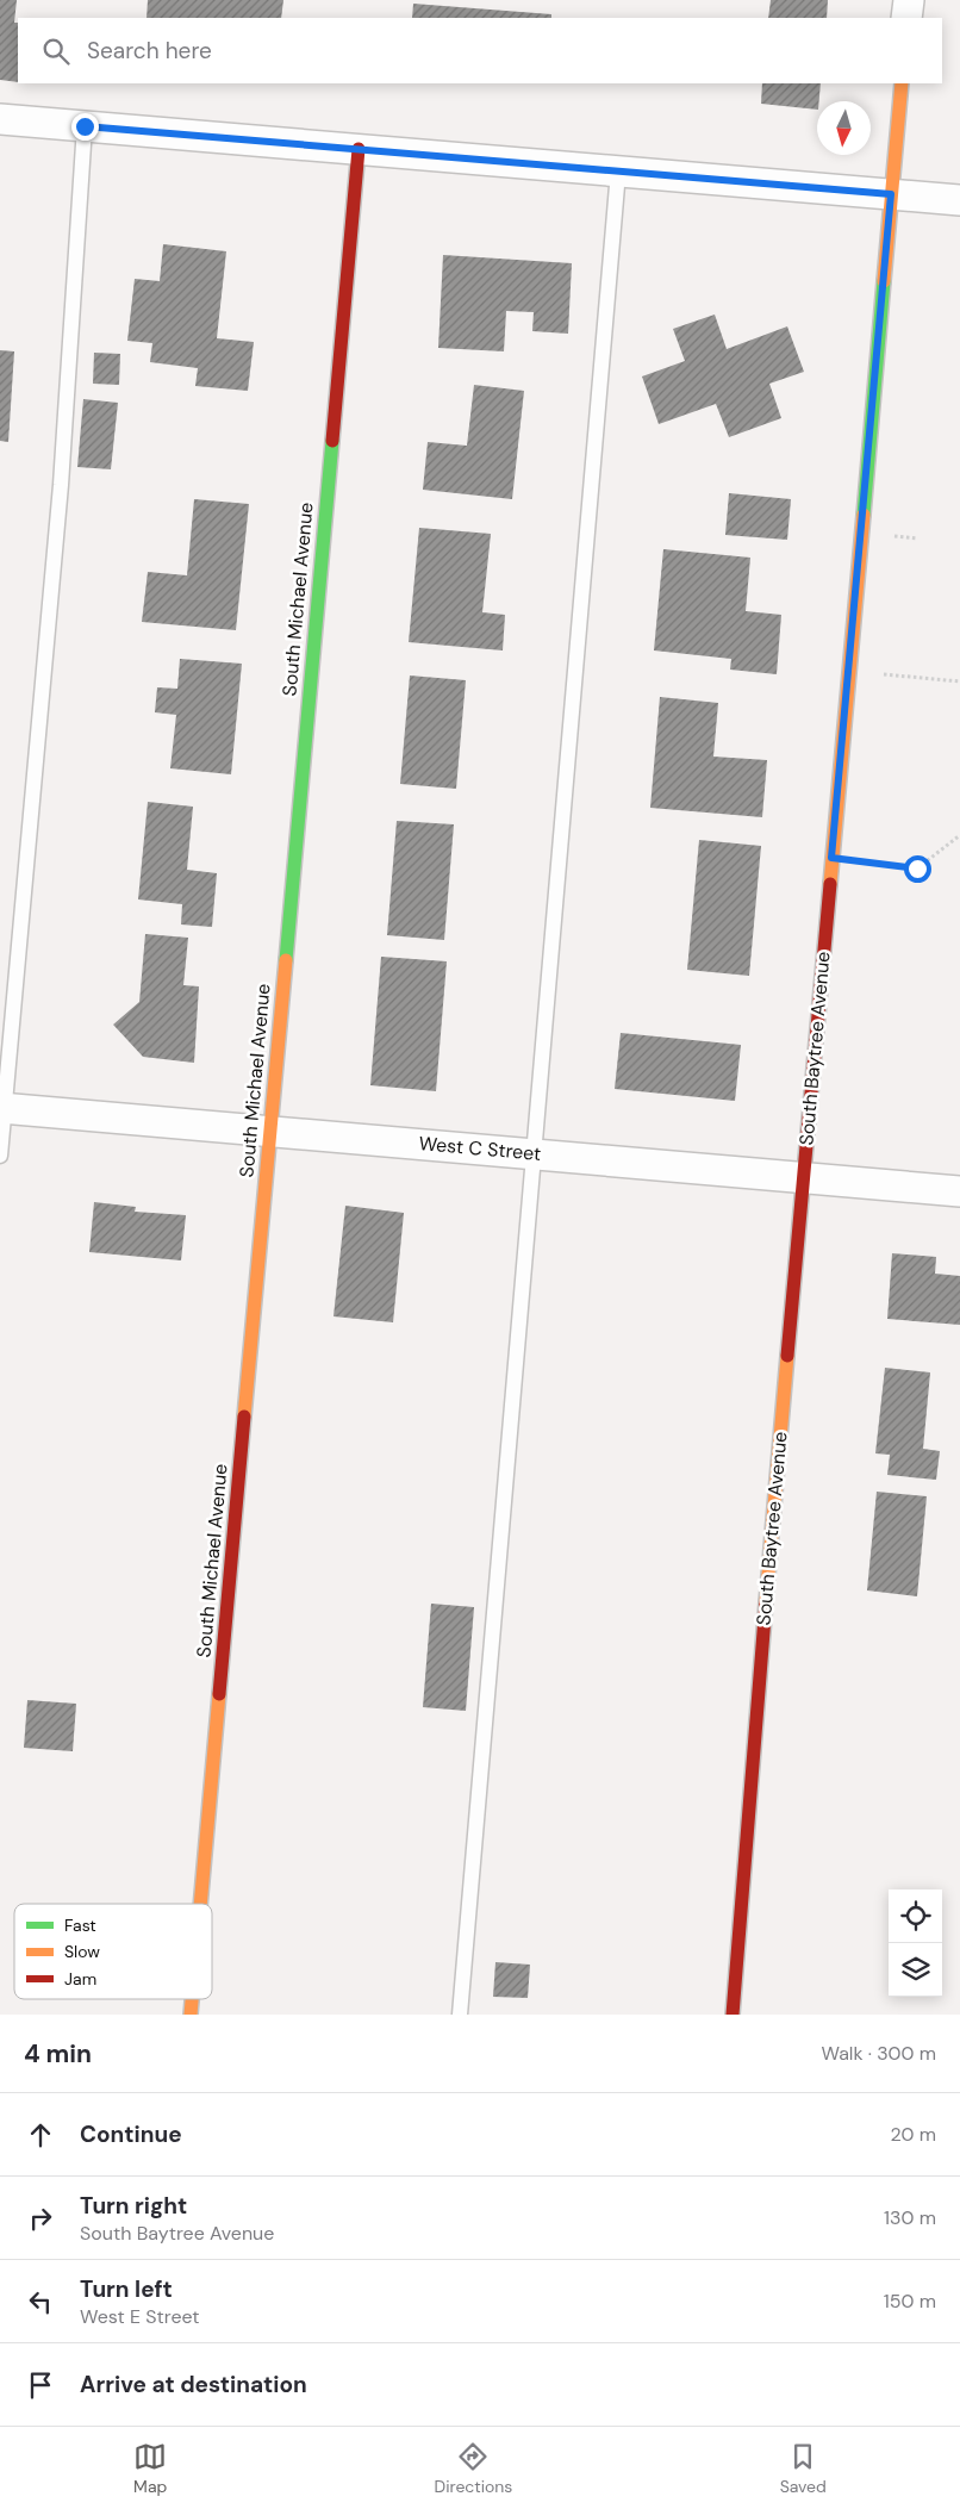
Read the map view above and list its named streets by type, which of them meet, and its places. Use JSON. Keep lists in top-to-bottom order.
{
  "streets": {
    "street": ["South Michael Avenue", "South Baytree Avenue", "West C Street"]
  },
  "crossings": [
    ["South Michael Avenue", "West C Street"],
    ["South Baytree Avenue", "West C Street"]
  ],
  "legend": ["Fast", "Slow", "Jam"],
  "north": "bottom",
  "page": {
    "search": "Search here",
    "heading": ["4 min", "Walk · 300 m"],
    "list": [
      ["Continue", "20 m"],
      ["Turn right", "South Baytree Avenue", "130 m"],
      ["Turn left", "West E Street", "150 m"],
      "Arrive at destination"
    ],
    "nav": ["Map", "Directions", "Saved"]
  }
}
